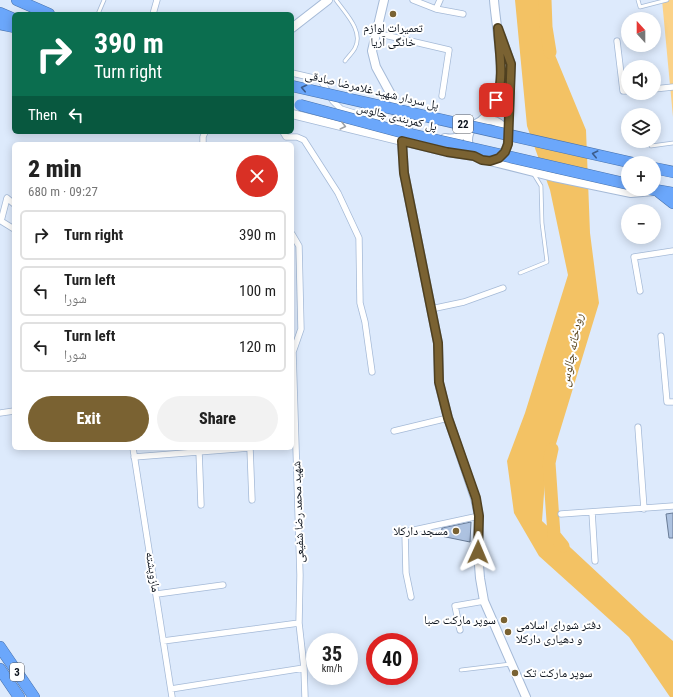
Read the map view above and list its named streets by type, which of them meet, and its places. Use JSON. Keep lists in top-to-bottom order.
{
  "streets": {
    "highway": [
      "پل سردار شهید غلامرضا صادقی",
      "پل کمربندی چالوس",
      "22",
      "3"
    ],
    "street": ["شهید محمد رضا شفیعی", "مازوپشته"]
  },
  "one_way": ["پل سردار شهید غلامرضا صادقی"],
  "water": ["رودخانه چالوس"],
  "places": [
    "تعمیرات لوازم خانگی آریا",
    "مسجد دارکلا",
    "سوپر مارکت صبا",
    "دفتر شورای اسلامی و دهیاری دارکلا",
    "سوپر مارکت تک"
  ],
  "north": "top",
  "page": {
    "map_buttons": ["+", "−"],
    "turn": ["390 m", "Turn right"],
    "then": "Then",
    "heading": ["2 min", "680 m · 09:27"],
    "list": [
      {
        "name": "Turn right",
        "value": "390 m"
      },
      {
        "name": "Turn left",
        "note": "شورا",
        "value": "100 m"
      },
      {
        "name": "Turn left",
        "note": "شورا",
        "value": "120 m"
      }
    ],
    "buttons": ["Exit", "Share"],
    "speed": "35 km/h",
    "limit": "40"
  }
}
